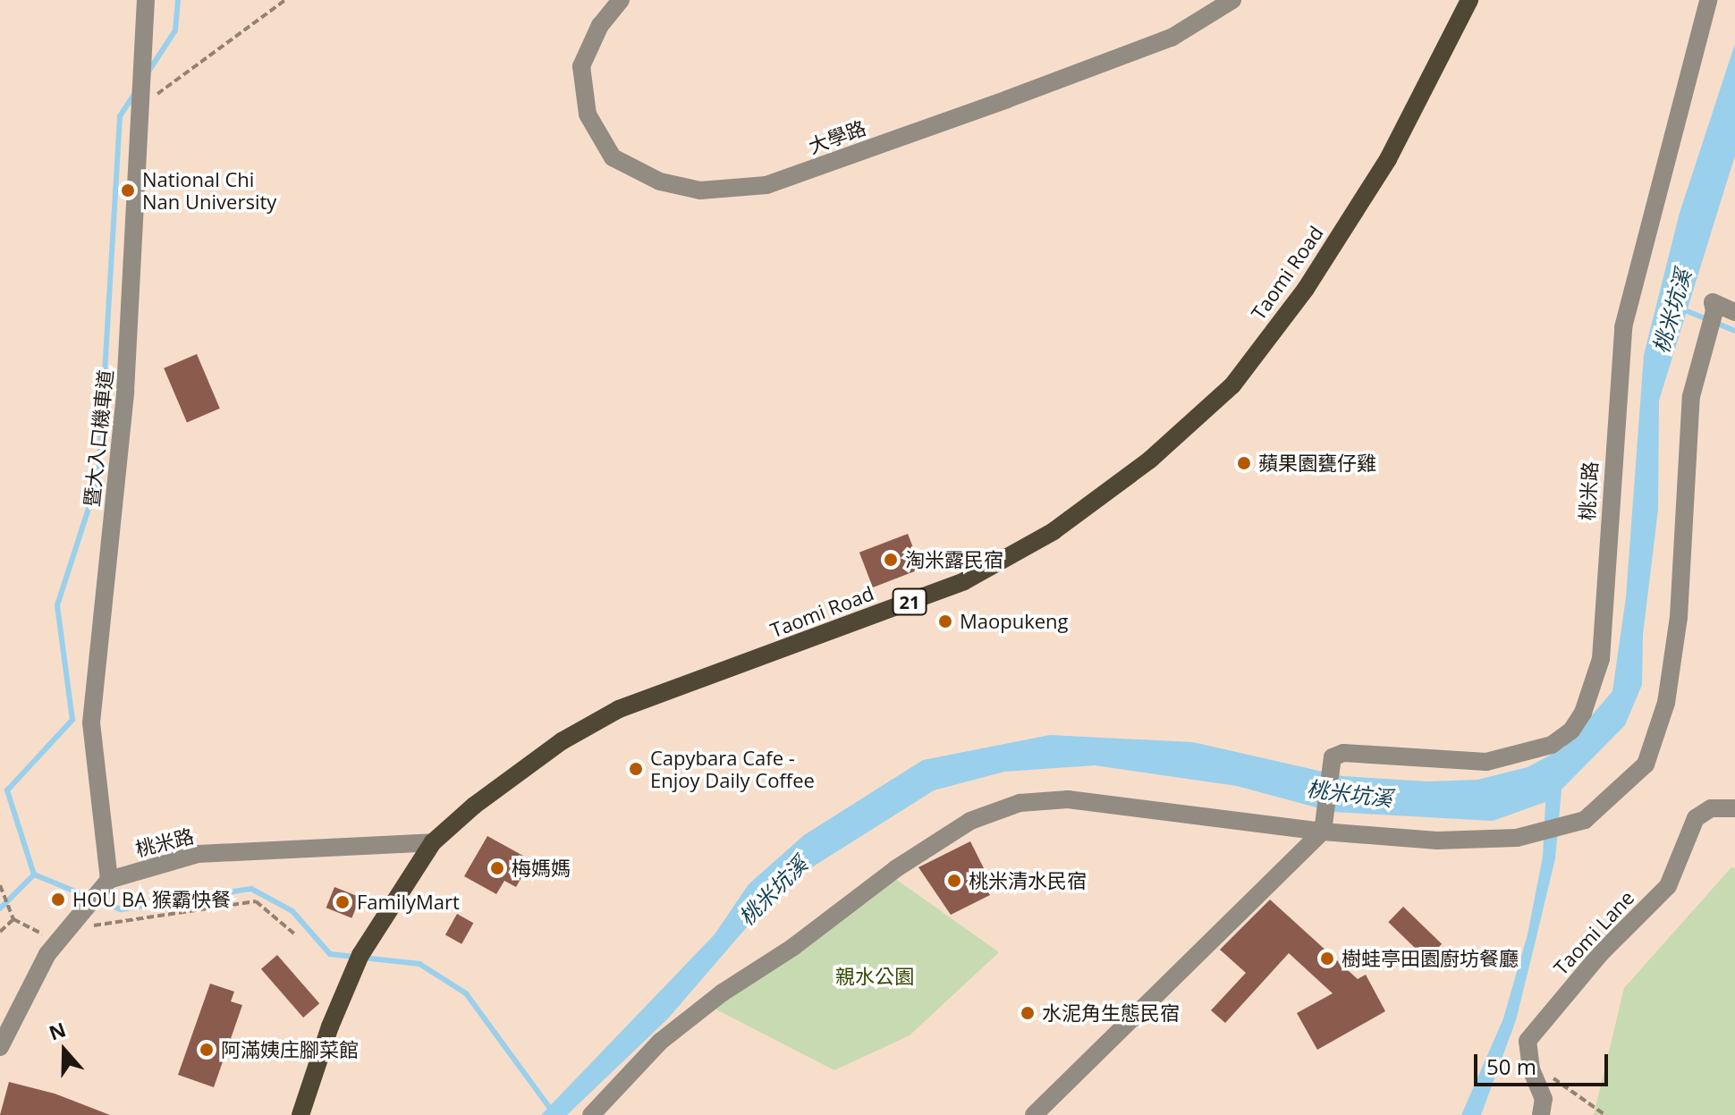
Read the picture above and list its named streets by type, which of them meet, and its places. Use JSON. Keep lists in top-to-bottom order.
{
  "streets": {
    "main road": ["Taomi Road", "21"],
    "street": [
      "大學路",
      "暨大入口機車道",
      "桃米路",
      "Taomi Lane"
    ]
  },
  "crossings": [
    ["Taomi Road", "桃米路"],
    ["暨大入口機車道", "桃米路"]
  ],
  "water": ["桃米坑溪"],
  "parks": ["親水公園"],
  "places": [
    "National Chi Nan University",
    "蘋果園甕仔雞",
    "淘米露民宿",
    "Maopukeng",
    "Capybara Cafe - Enjoy Daily Coffee",
    "梅媽媽",
    "桃米清水民宿",
    "HOU BA 猴霸快餐",
    "FamilyMart",
    "樹蛙亭田園廚坊餐廳",
    "水泥角生態民宿",
    "阿滿姨庄腳菜館"
  ],
  "scale_bar": "50 m",
  "north": "top"
}
